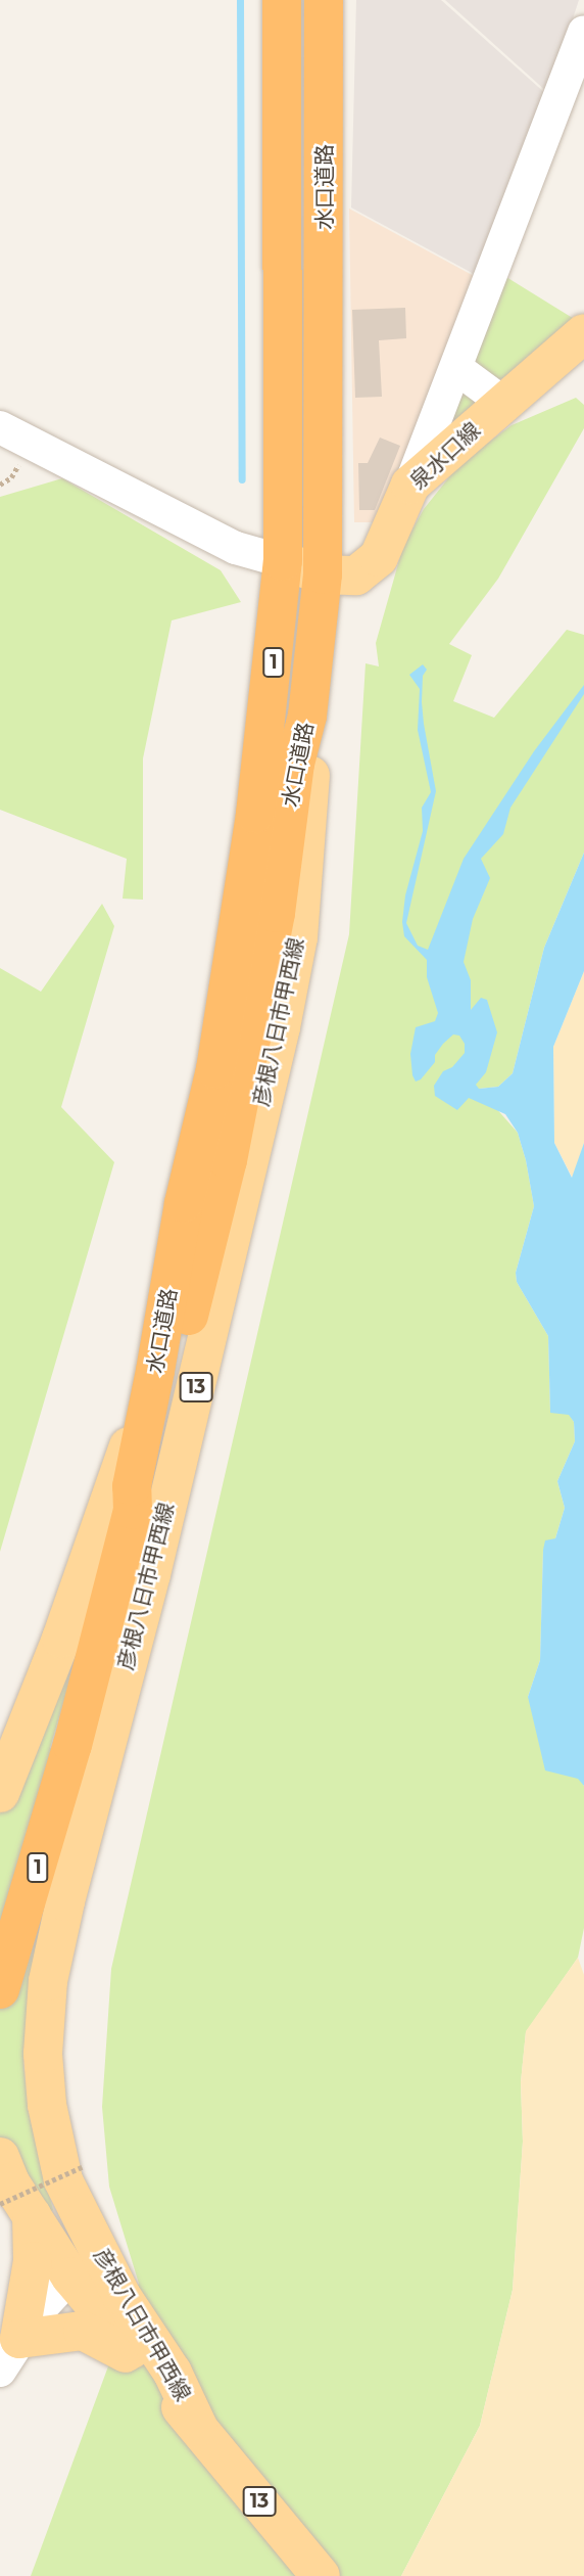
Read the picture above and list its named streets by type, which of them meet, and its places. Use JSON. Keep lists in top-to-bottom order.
{
  "streets": {
    "highway": ["水口道路", "1"],
    "main road": ["泉水口線", "彦根八日市甲西線", "13"]
  },
  "crossings": [
    ["水口道路", "泉水口線"],
    ["水口道路", "彦根八日市甲西線"],
    ["水口道路", "13"],
    ["彦根八日市甲西線", "13"]
  ]
}
